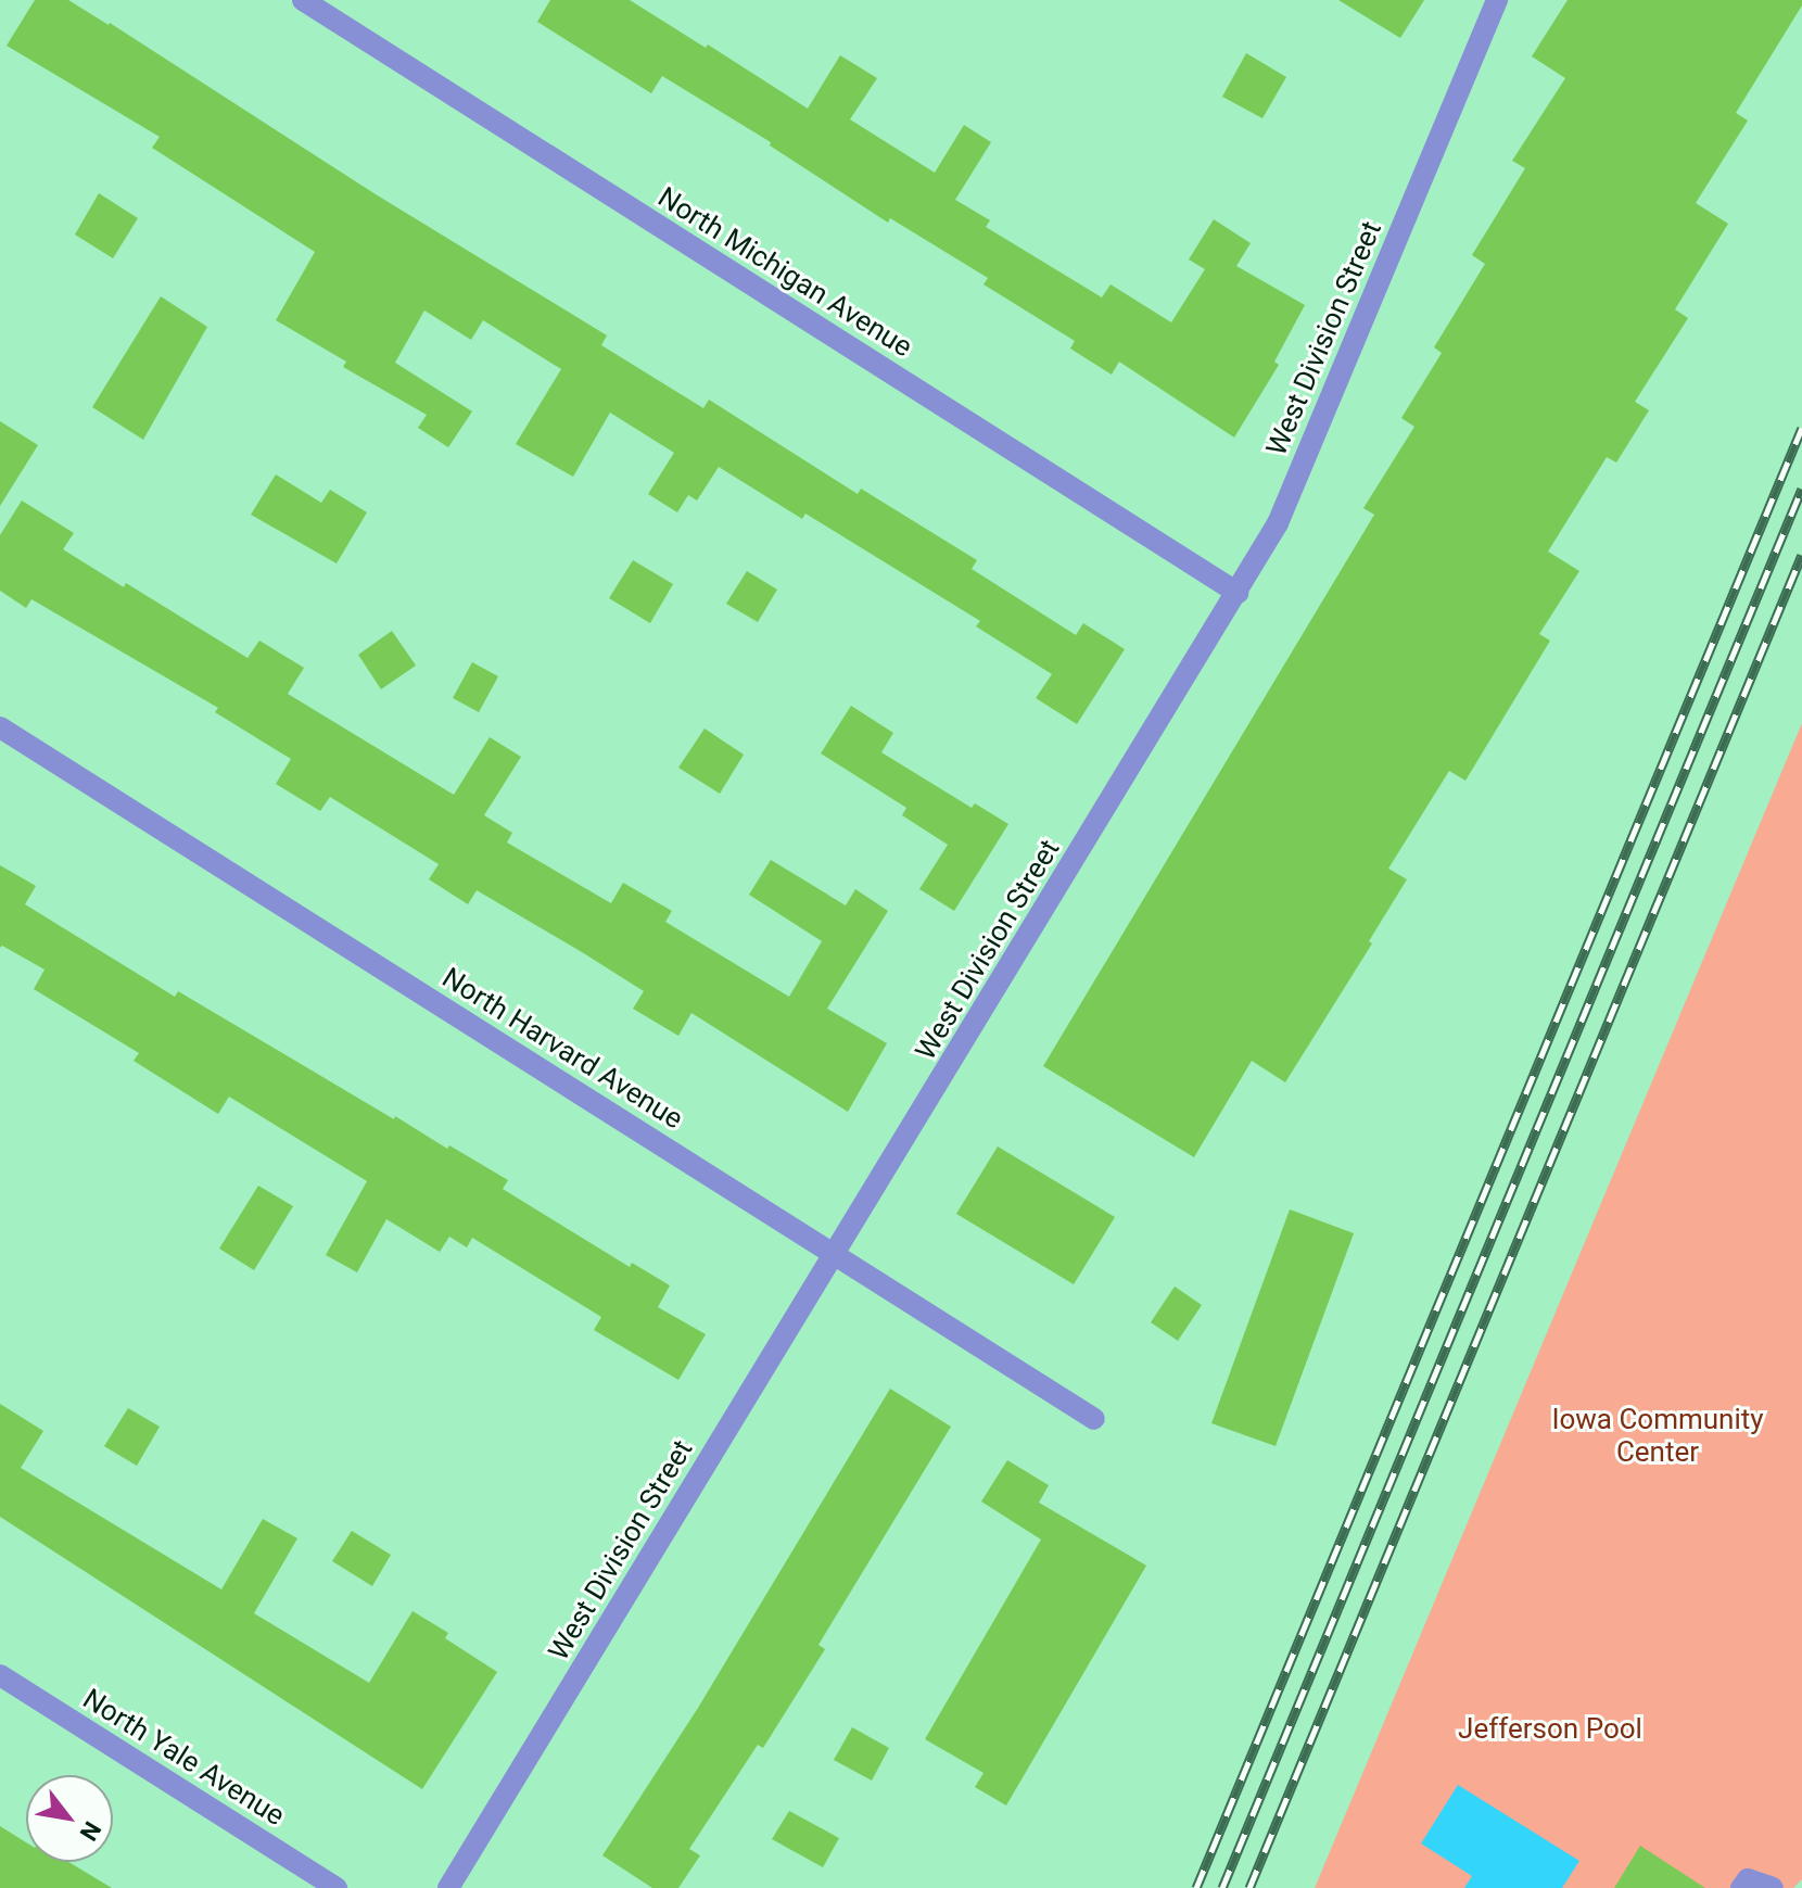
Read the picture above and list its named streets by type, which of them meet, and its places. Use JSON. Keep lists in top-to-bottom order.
{
  "streets": {
    "street": [
      "North Michigan Avenue",
      "West Division Street",
      "North Harvard Avenue",
      "North Yale Avenue"
    ]
  },
  "crossings": [
    ["North Michigan Avenue", "West Division Street"],
    ["West Division Street", "North Harvard Avenue"]
  ],
  "parks": ["Iowa Community Center", "Jefferson Pool"],
  "north": "bottom right"
}
